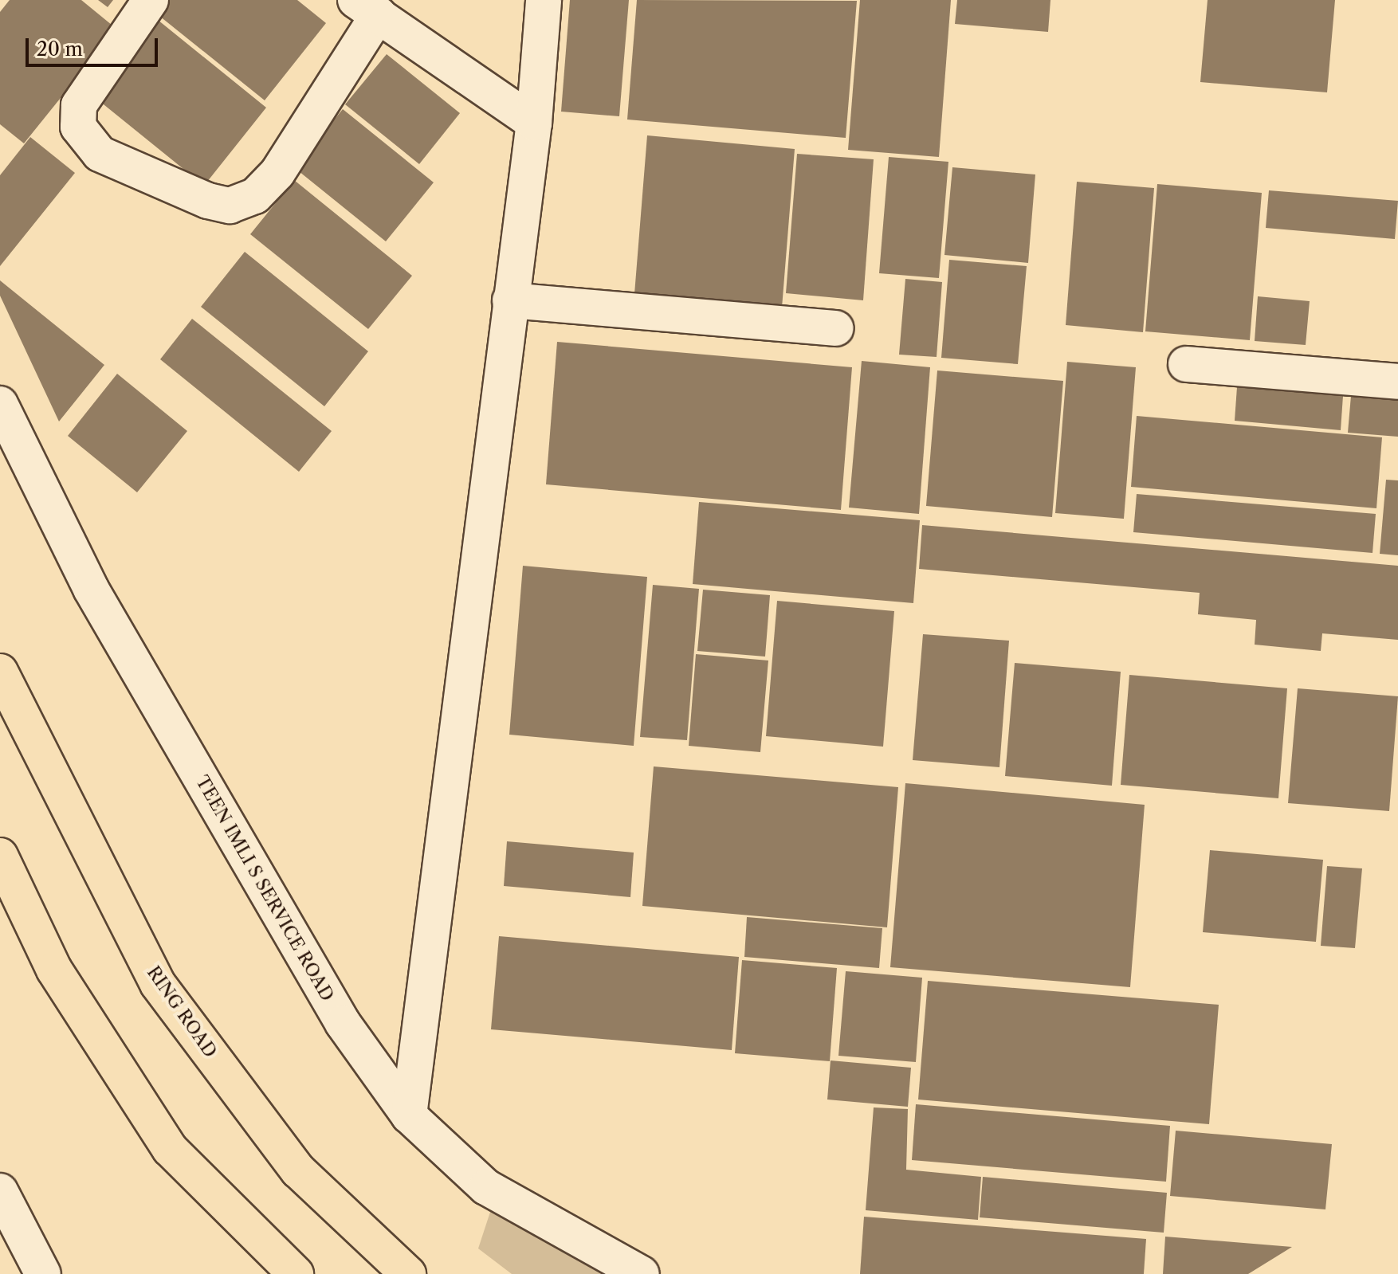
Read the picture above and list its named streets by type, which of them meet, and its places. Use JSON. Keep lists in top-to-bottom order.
{
  "streets": {
    "main road": ["RING ROAD"],
    "street": ["TEEN IMLI S SERVICE ROAD"]
  },
  "scale_bar": "20 m"
}
